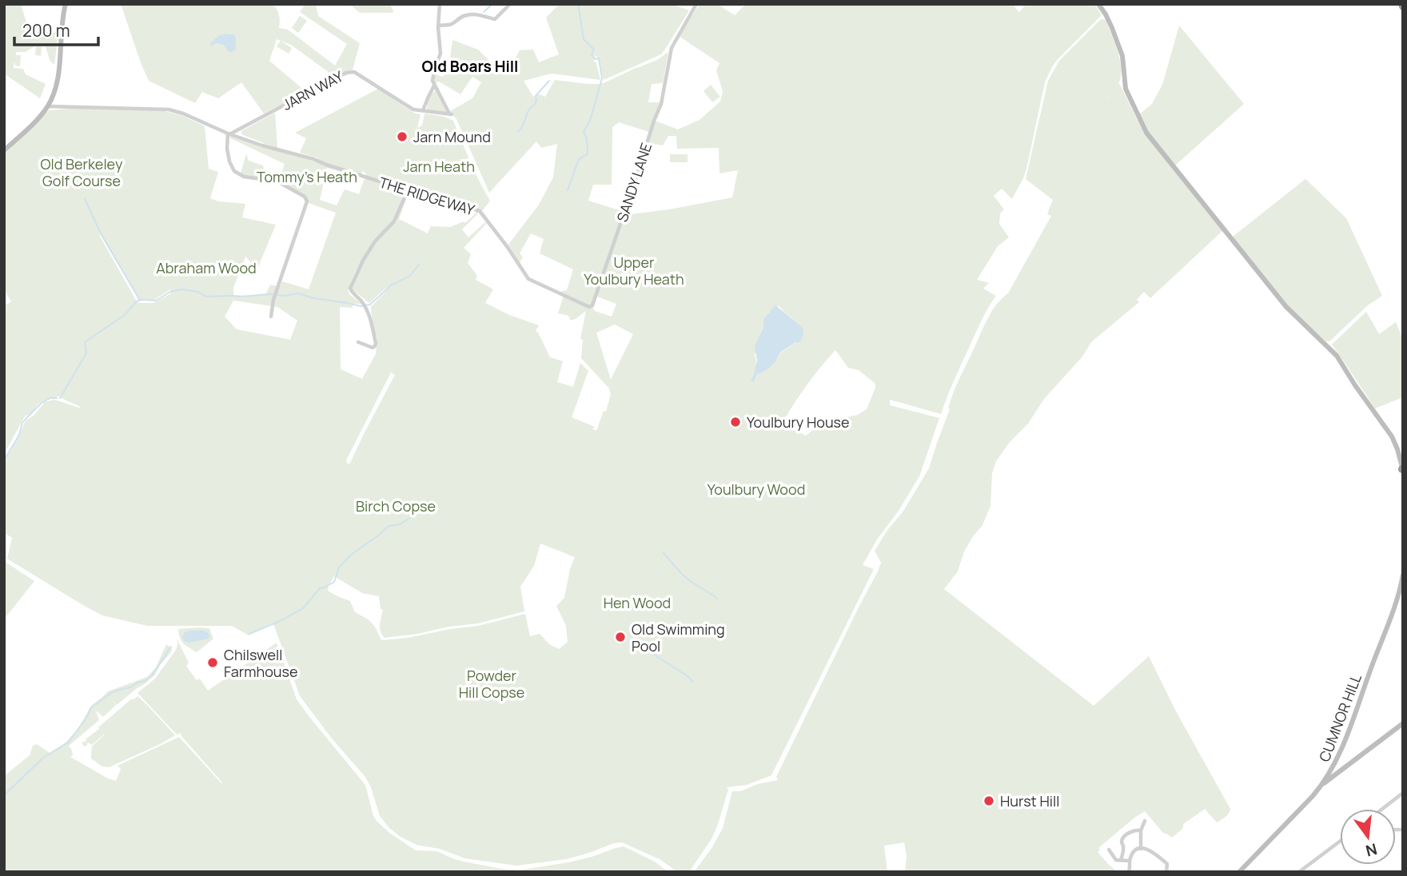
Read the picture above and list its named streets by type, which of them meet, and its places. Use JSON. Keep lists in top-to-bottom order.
{
  "streets": {
    "street": [
      "JARN WAY",
      "SANDY LANE",
      "THE RIDGEWAY",
      "CUMNOR HILL"
    ]
  },
  "crossings": [
    ["JARN WAY", "THE RIDGEWAY"],
    ["SANDY LANE", "THE RIDGEWAY"]
  ],
  "districts": ["Old Boars Hill"],
  "parks": [
    "Old Berkeley Golf Course",
    "Jarn Heath",
    "Tommy's Heath",
    "Upper Youlbury Heath",
    "Abraham Wood",
    "Youlbury Wood",
    "Birch Copse",
    "Hen Wood",
    "Powder Hill Copse"
  ],
  "places": [
    "Jarn Mound",
    "Youlbury House",
    "Old Swimming Pool",
    "Chilswell Farmhouse",
    "Hurst Hill"
  ],
  "scale_bar": "200 m",
  "north": "bottom"
}
